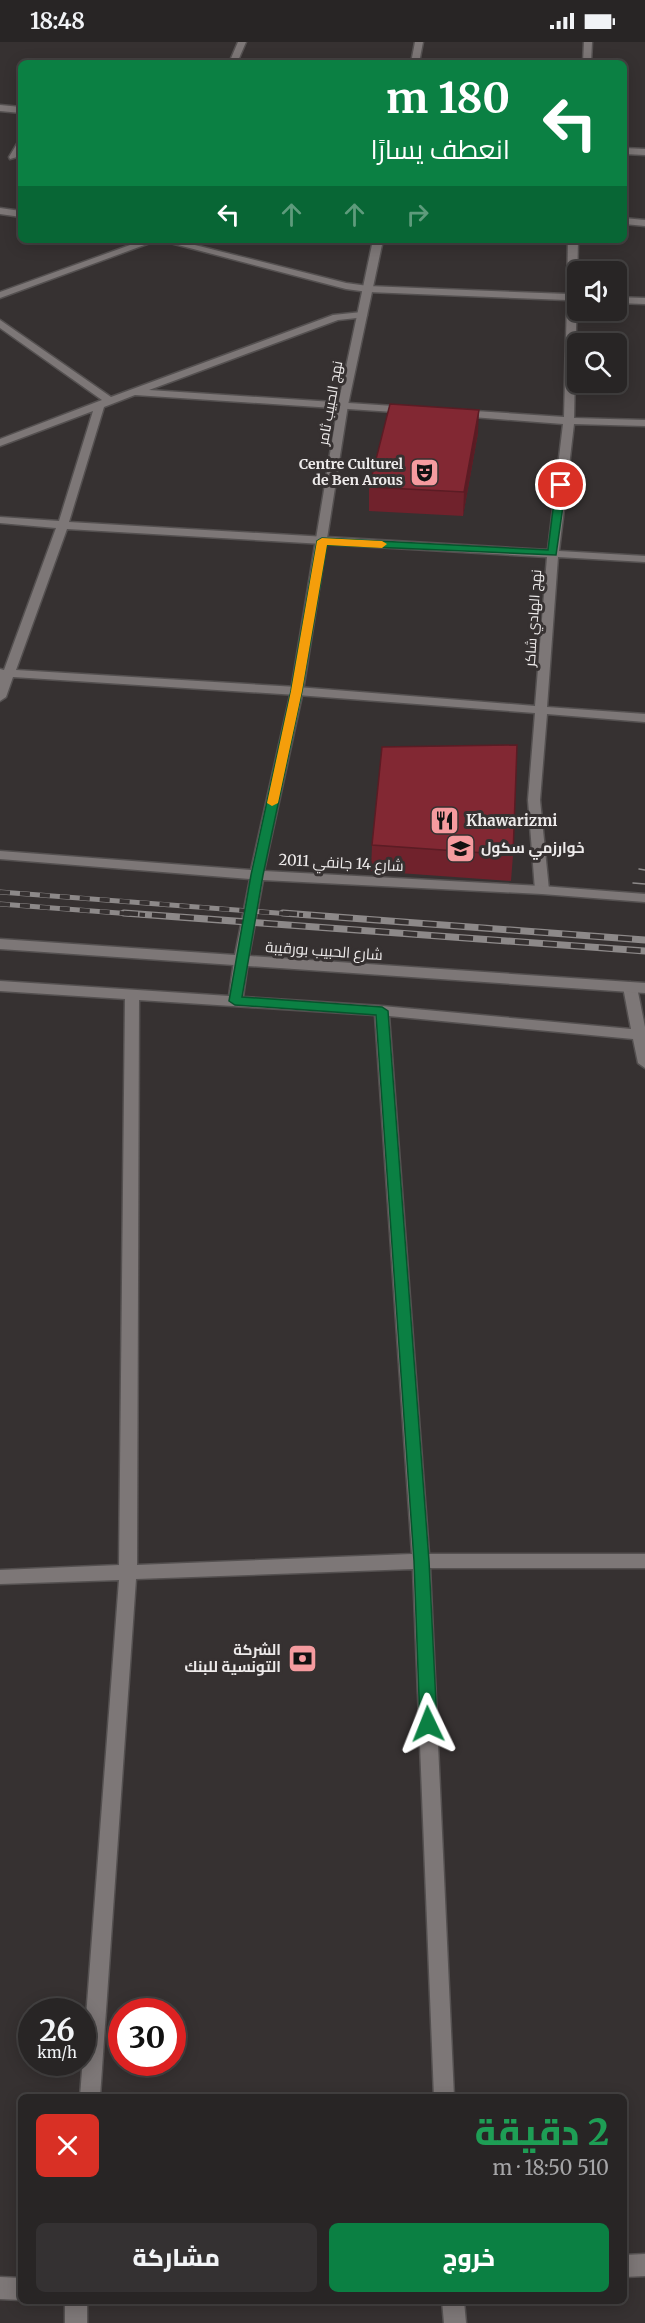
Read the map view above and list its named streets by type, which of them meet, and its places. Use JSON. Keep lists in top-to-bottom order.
{
  "streets": {
    "street": [
      "نهج الحبيب ثامر",
      "نهج الهادي شاكر",
      "شارع 14 جانفي 2011",
      "شارع الحبيب بورقيبة"
    ]
  },
  "crossings": [
    ["نهج الحبيب ثامر", "شارع 14 جانفي 2011"],
    ["نهج الحبيب ثامر", "شارع الحبيب بورقيبة"],
    ["نهج الهادي شاكر", "شارع 14 جانفي 2011"]
  ],
  "places": {
    "theatre": ["Centre Culturel de Ben Arous"],
    "restaurant": ["Khawarizmi"],
    "school or university": ["خوارزمي سكول"],
    "bank": ["الشركة التونسية للبنك"]
  },
  "page": {
    "status": "18:48",
    "turn": ["180 m", "انعطف يسارًا"],
    "speed": "26 km/h",
    "limit": "30",
    "heading": ["2 دقيقة", "510 m · 18:50"],
    "buttons": ["خروج", "مشاركة"]
  }
}
